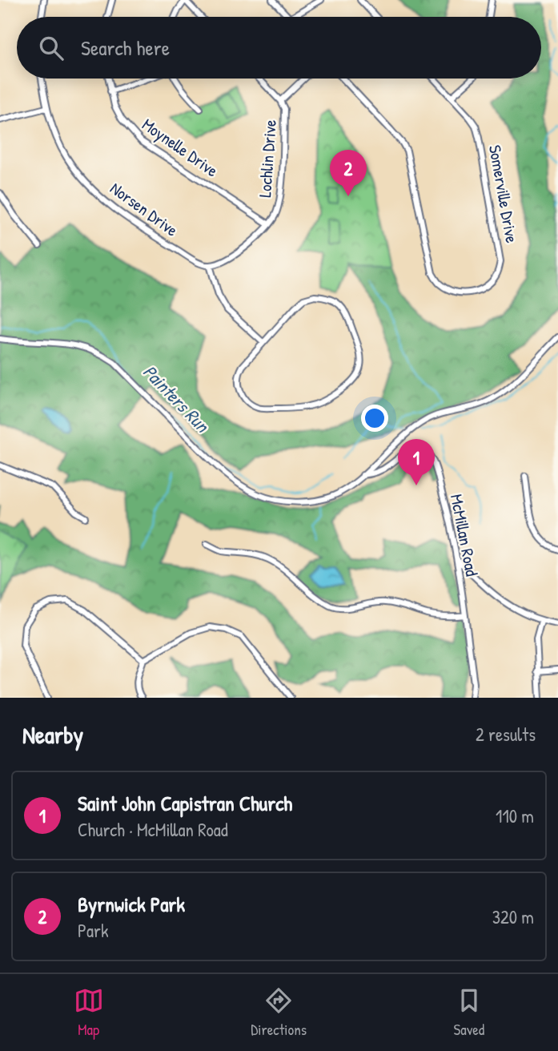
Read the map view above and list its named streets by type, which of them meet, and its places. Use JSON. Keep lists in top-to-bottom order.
{
  "streets": {
    "street": [
      "Moynelle Drive",
      "Lochlin Drive",
      "Somerville Drive",
      "Norsen Drive",
      "McMillan Road"
    ]
  },
  "crossings": [
    ["Moynelle Drive", "Lochlin Drive"],
    ["Lochlin Drive", "Norsen Drive"]
  ],
  "water": ["Painters Run"],
  "page": {
    "search": "Search here",
    "pins": ["2", "1"],
    "heading": ["Nearby", "2 results"],
    "list": [
      {
        "mark": "1",
        "name": "Saint John Capistran Church",
        "note": "Church · McMillan Road",
        "value": "110 m"
      },
      {
        "mark": "2",
        "name": "Byrnwick Park",
        "note": "Park",
        "value": "320 m"
      }
    ],
    "nav": ["Map", "Directions", "Saved"]
  }
}
